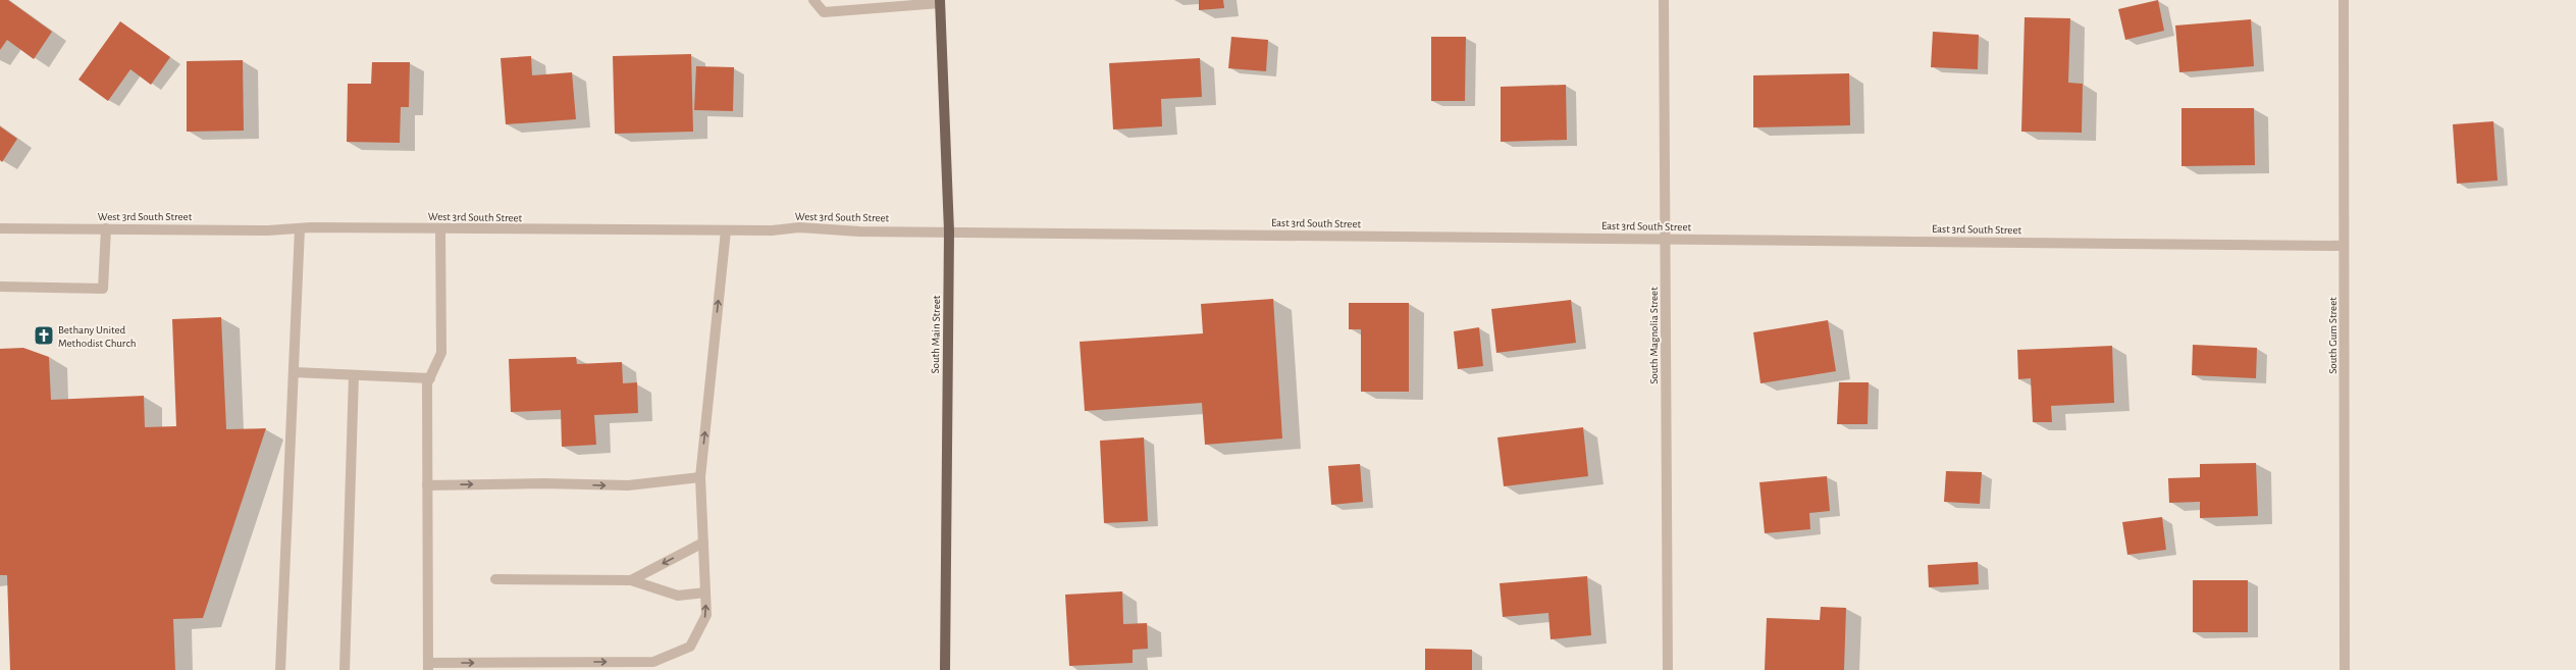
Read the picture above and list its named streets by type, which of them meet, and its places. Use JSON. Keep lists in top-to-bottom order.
{
  "streets": {
    "main road": ["South Main Street"],
    "street": [
      "West 3rd South Street",
      "East 3rd South Street",
      "South Magnolia Street",
      "South Gum Street"
    ]
  },
  "crossings": [
    ["West 3rd South Street", "East 3rd South Street"],
    ["West 3rd South Street", "South Main Street"],
    ["East 3rd South Street", "South Main Street"],
    ["East 3rd South Street", "South Magnolia Street"],
    ["East 3rd South Street", "South Gum Street"]
  ],
  "places": {
    "church": ["Bethany United Methodist Church"]
  }
}
